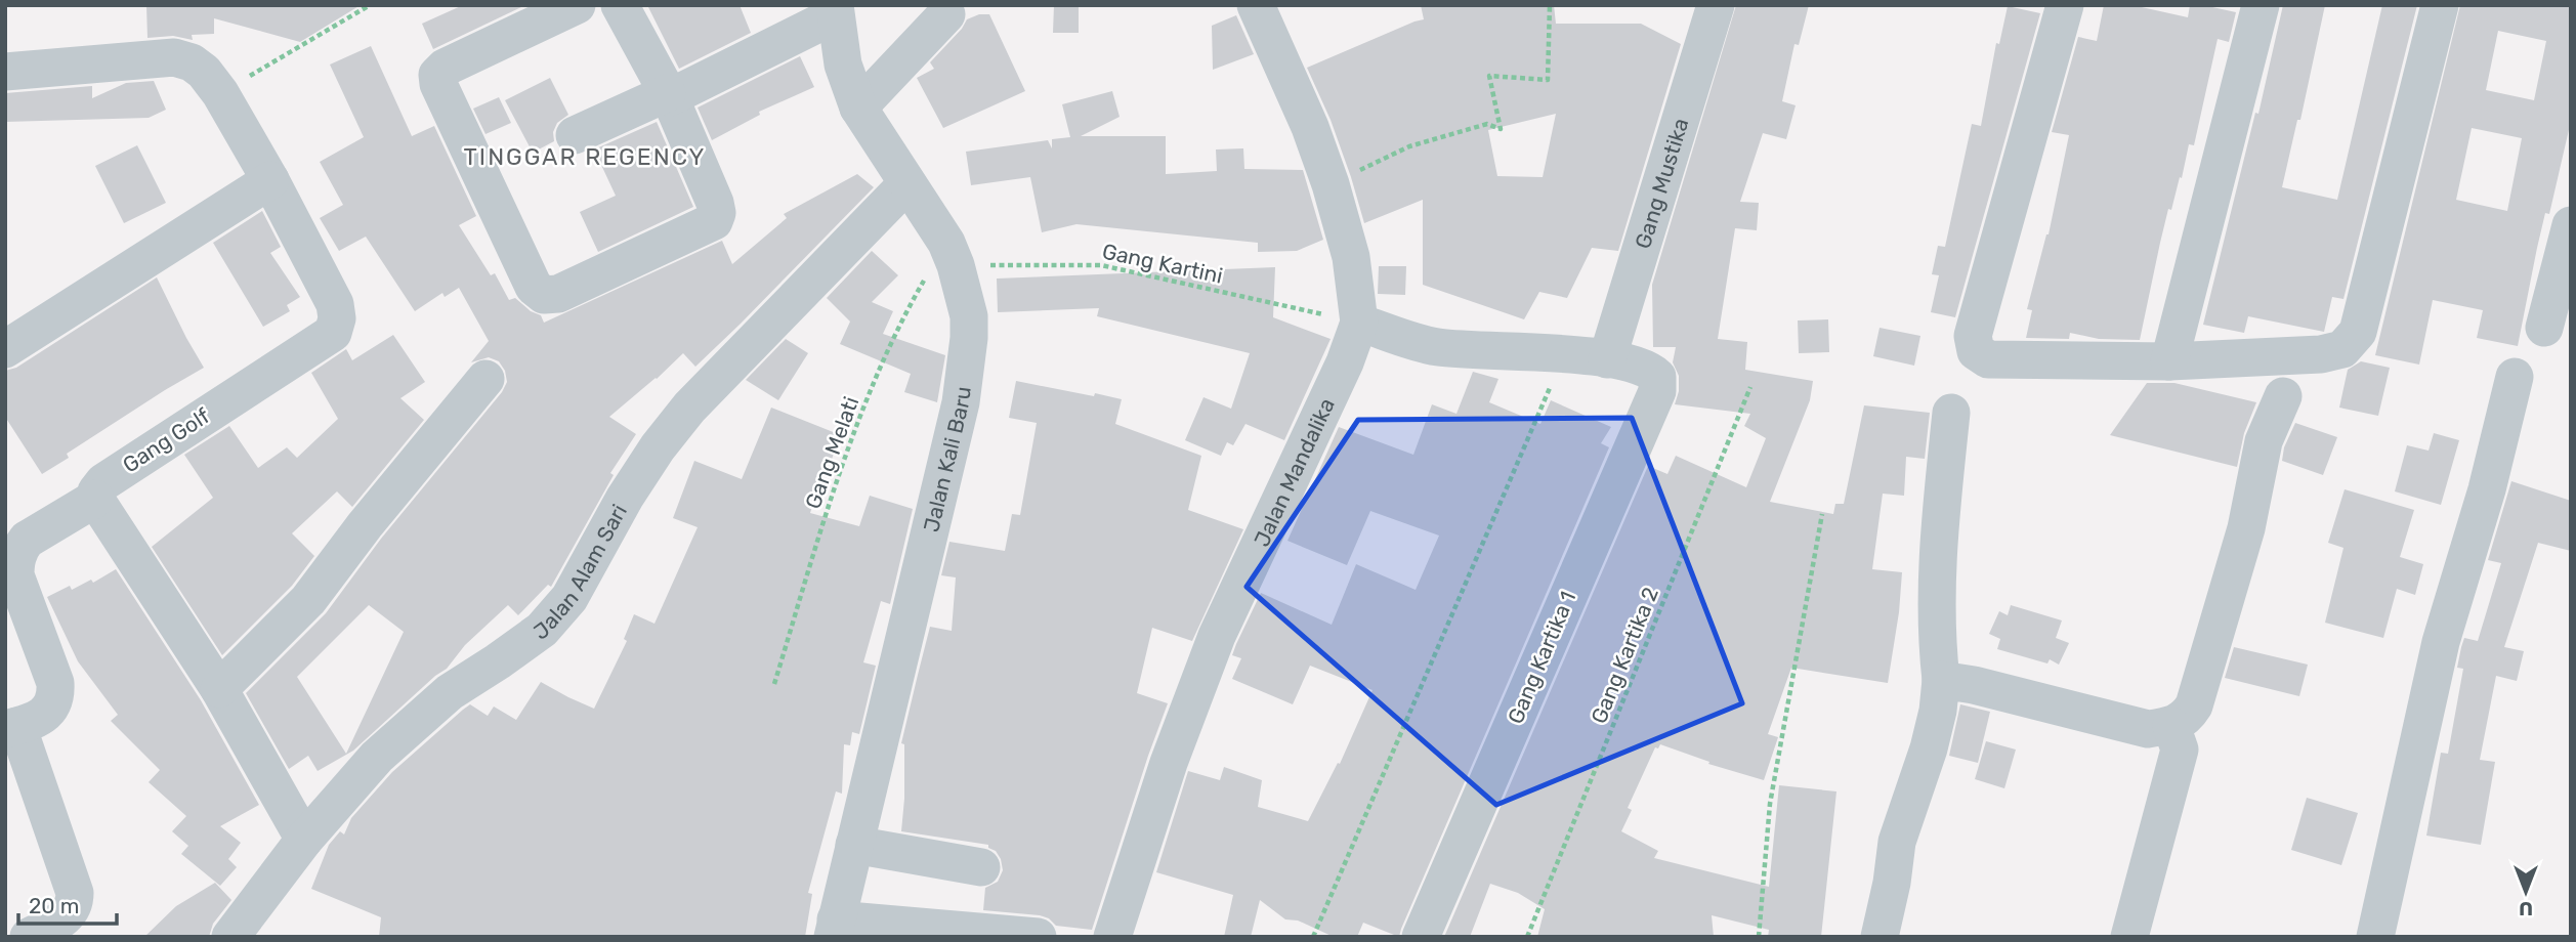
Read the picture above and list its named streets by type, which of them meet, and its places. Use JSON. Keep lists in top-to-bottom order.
{
  "streets": {
    "street": [
      "Gang Mustika",
      "Gang Golf",
      "Jalan Kali Baru",
      "Jalan Mandalika",
      "Jalan Alam Sari",
      "Gang Kartika 1"
    ],
    "path": ["Gang Kartini", "Gang Melati", "Gang Kartika 2"]
  },
  "crossings": [
    ["Gang Mustika", "Gang Kartika 1"],
    ["Gang Kartini", "Gang Melati"],
    ["Gang Kartini", "Jalan Kali Baru"],
    ["Gang Kartini", "Jalan Mandalika"],
    ["Gang Melati", "Jalan Kali Baru"],
    ["Jalan Kali Baru", "Jalan Alam Sari"]
  ],
  "districts": ["TINGGAR REGENCY"],
  "scale_bar": "20 m",
  "north": "bottom"
}
